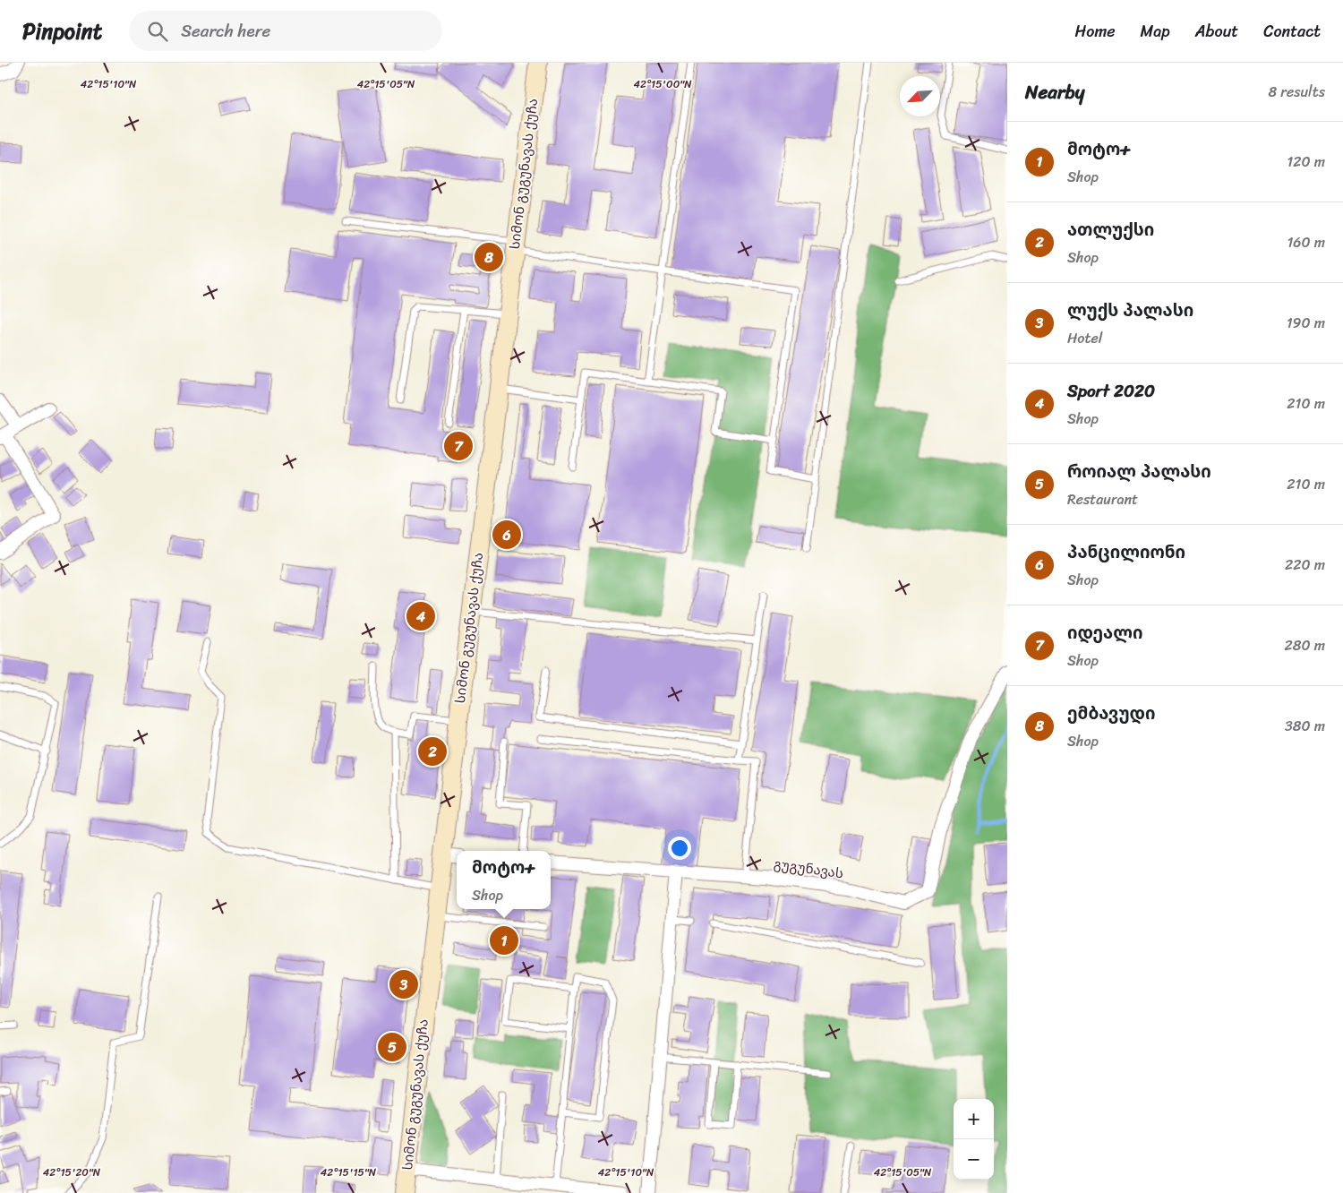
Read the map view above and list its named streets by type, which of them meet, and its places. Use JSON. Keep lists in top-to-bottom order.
{
  "streets": {
    "main road": ["სიმონ გუგუნავას ქუჩა"],
    "street": ["გუგუნავას"]
  },
  "north": "bottom left",
  "page": {
    "header": "Pinpoint",
    "search": "Search here",
    "nav": [
      "Home",
      "Map",
      "About",
      "Contact"
    ],
    "heading": ["Nearby", "8 results"],
    "list": [
      {
        "mark": "1",
        "name": "მოტო+",
        "note": "Shop",
        "value": "120 m"
      },
      {
        "mark": "2",
        "name": "ათლუქსი",
        "note": "Shop",
        "value": "160 m"
      },
      {
        "mark": "3",
        "name": "ლუქს პალასი",
        "note": "Hotel",
        "value": "190 m"
      },
      {
        "mark": "4",
        "name": "Sport 2020",
        "note": "Shop",
        "value": "210 m"
      },
      {
        "mark": "5",
        "name": "როიალ პალასი",
        "note": "Restaurant",
        "value": "210 m"
      },
      {
        "mark": "6",
        "name": "პანცილიონი",
        "note": "Shop",
        "value": "220 m"
      },
      {
        "mark": "7",
        "name": "იდეალი",
        "note": "Shop",
        "value": "280 m"
      },
      {
        "mark": "8",
        "name": "ემბავუდი",
        "note": "Shop",
        "value": "380 m"
      }
    ],
    "pins": [
      "8",
      "7",
      "6",
      "4",
      "2",
      "1",
      "3",
      "5"
    ],
    "popup": ["მოტო+", "Shop"],
    "map_buttons": ["+", "−"]
  },
  "coordinates": [
    "42°15'10\"N",
    "42°15'05\"N",
    "42°15'00\"N",
    "42°15'20\"N",
    "42°15'15\"N"
  ]
}
